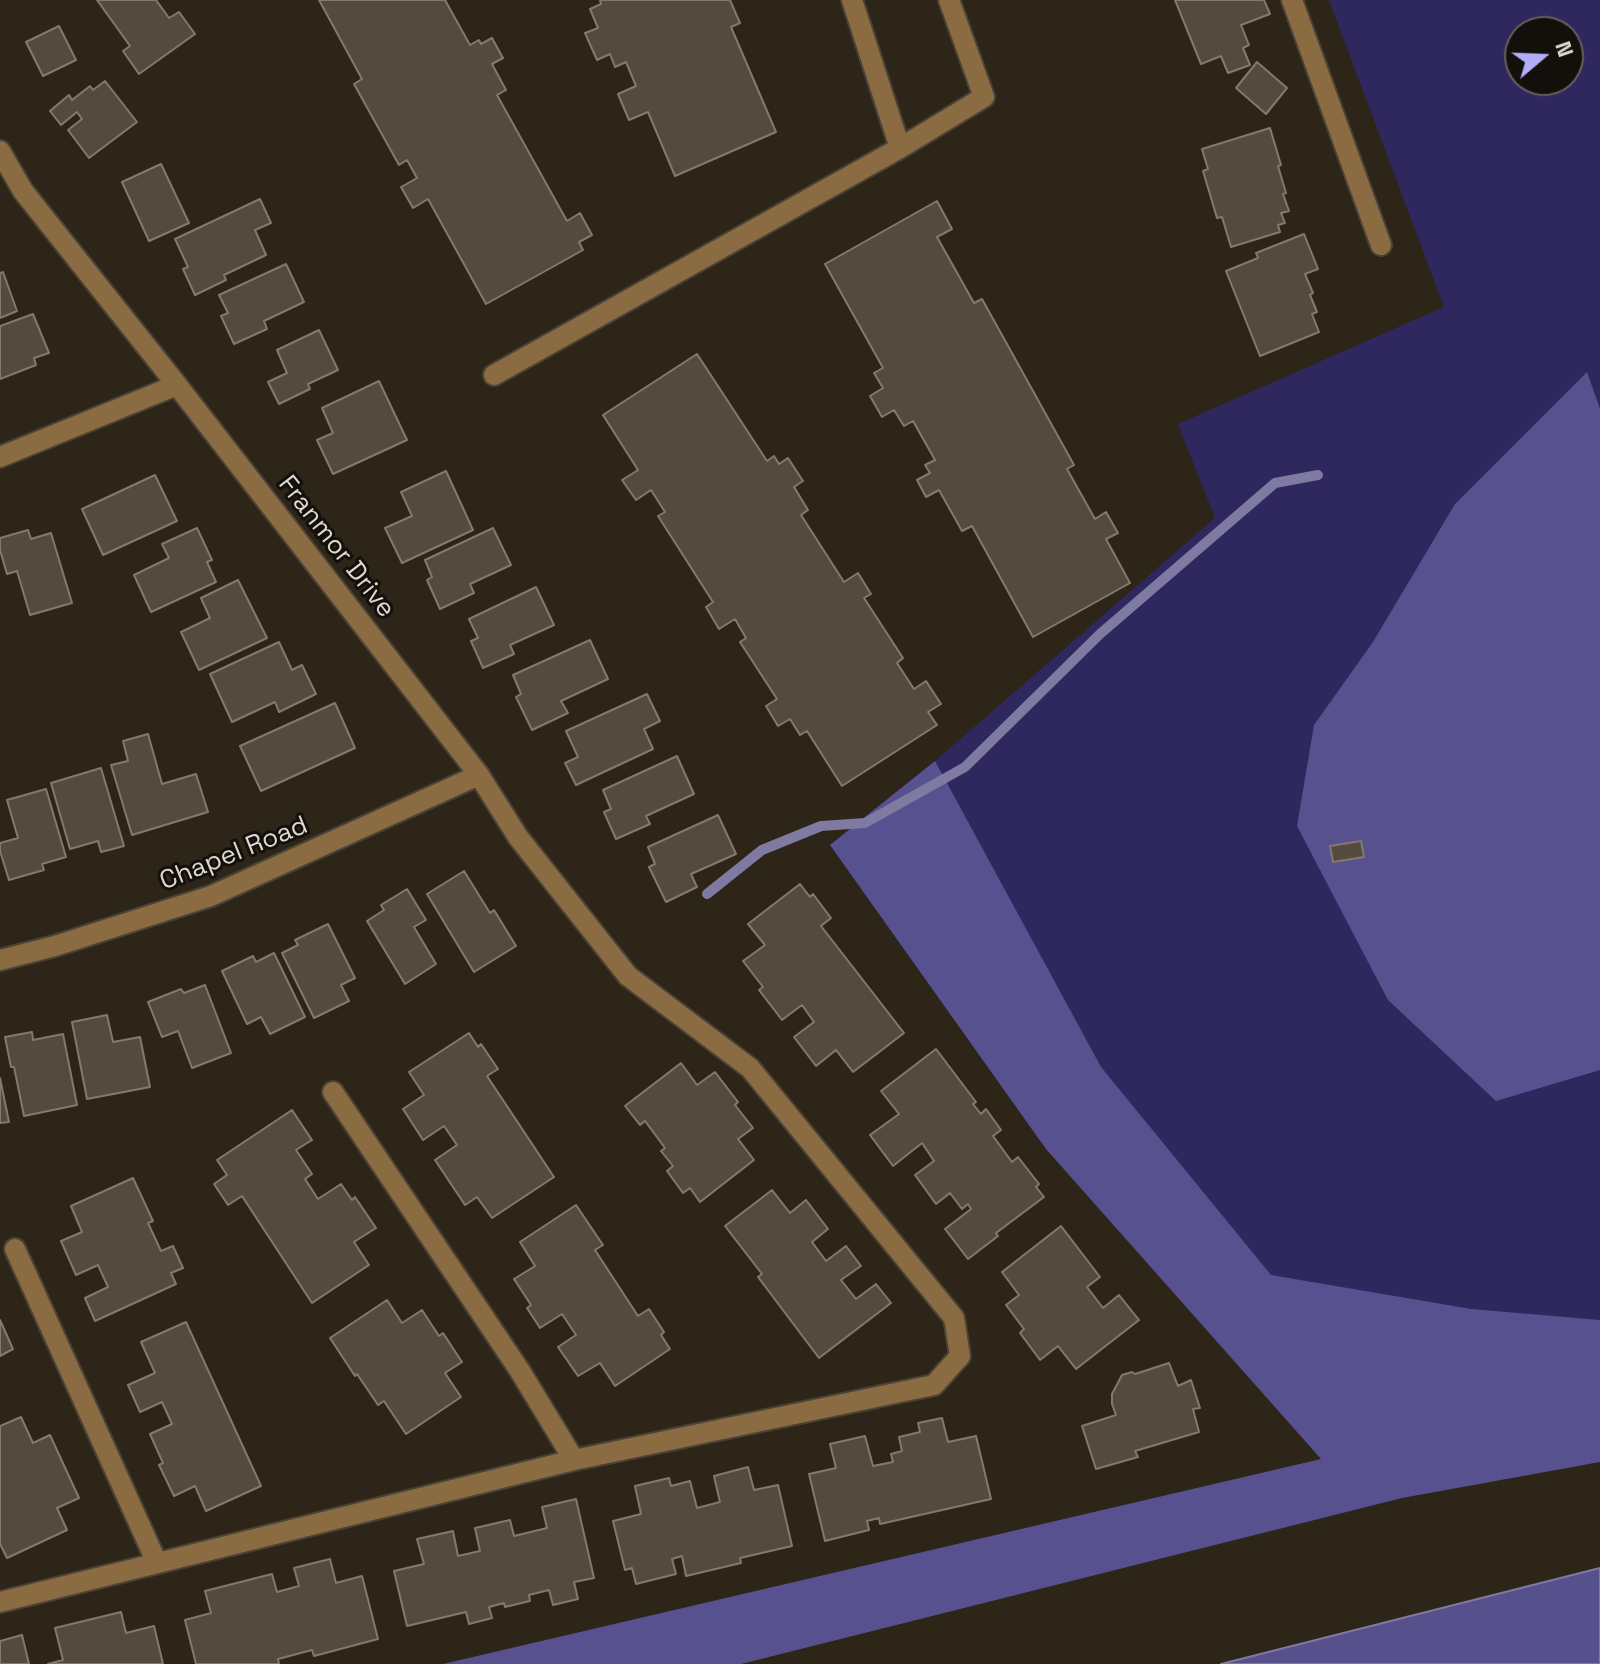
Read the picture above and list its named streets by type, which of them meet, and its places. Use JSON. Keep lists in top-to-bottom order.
{
  "streets": {
    "street": ["Franmor Drive", "Chapel Road"]
  },
  "crossings": [
    ["Franmor Drive", "Chapel Road"]
  ],
  "north": "right"
}
